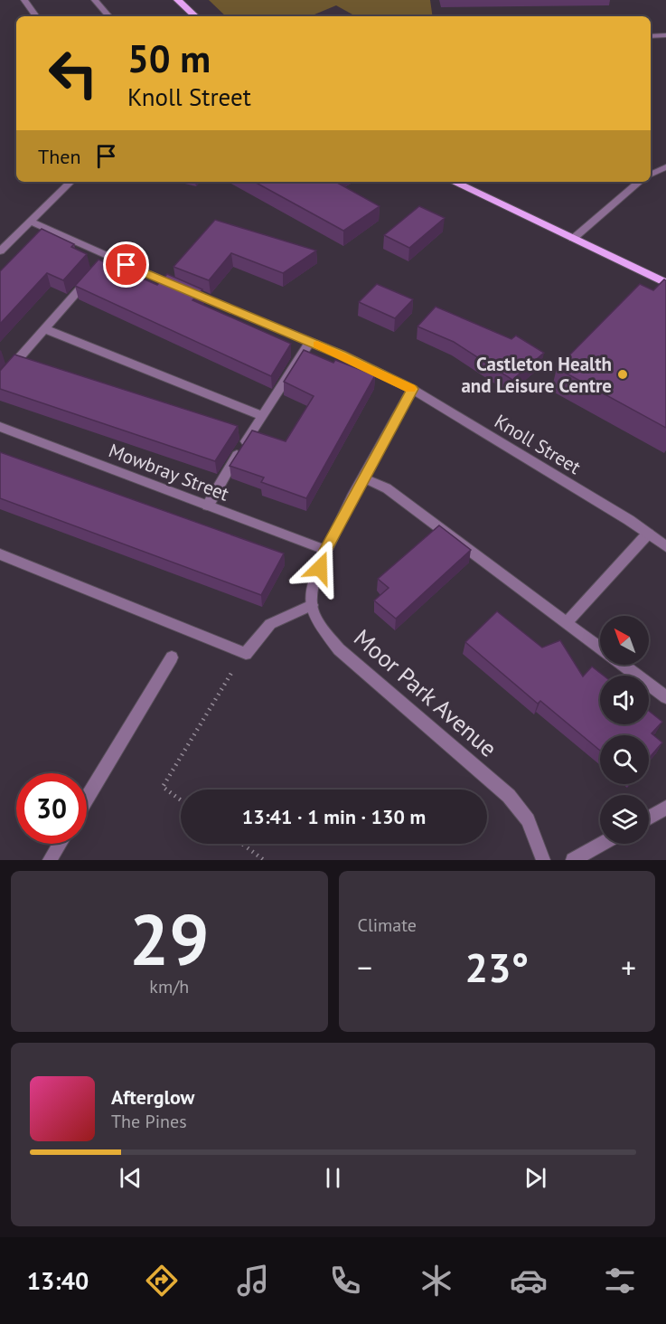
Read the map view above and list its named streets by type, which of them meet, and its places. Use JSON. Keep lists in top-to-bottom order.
{
  "streets": {
    "street": ["Knoll Street", "Mowbray Street", "Moor Park Avenue"]
  },
  "places": ["Castleton Health and Leisure Centre"],
  "north": "top left",
  "page": {
    "turn": ["50 m", "Knoll Street"],
    "then": "Then",
    "limit": "30",
    "trip": "13:41 · 1 min · 130 m",
    "tile": [
      ["29", "km/h"],
      "Climate"
    ],
    "heat": ["−", "23°", "+"],
    "song": ["Afterglow", "The Pines"],
    "tabs": "13:40"
  }
}
